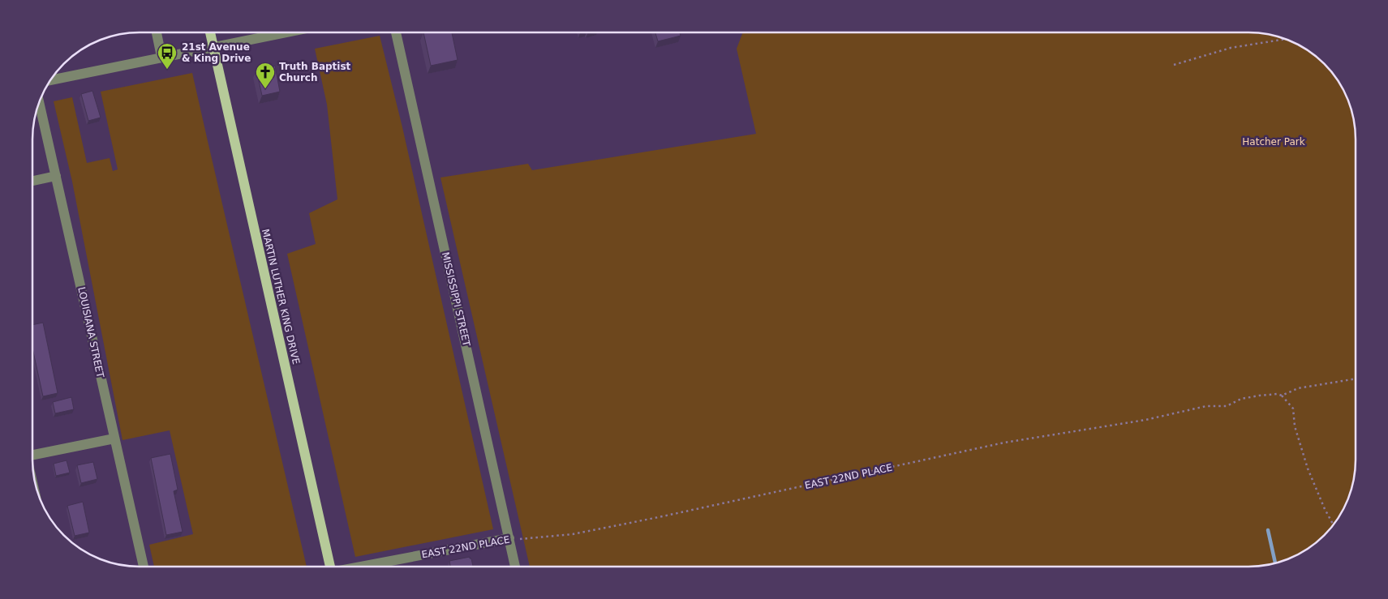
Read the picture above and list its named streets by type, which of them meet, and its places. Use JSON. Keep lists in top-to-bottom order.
{
  "streets": {
    "main road": ["MARTIN LUTHER KING DRIVE"],
    "street": ["MISSISSIPPI STREET", "LOUISIANA STREET", "EAST 22ND PLACE"]
  },
  "crossings": [
    ["MISSISSIPPI STREET", "EAST 22ND PLACE"]
  ],
  "parks": ["Hatcher Park"],
  "places": {
    "bus stop": ["21st Avenue & King Drive"],
    "church": ["Truth Baptist Church"]
  }
}
